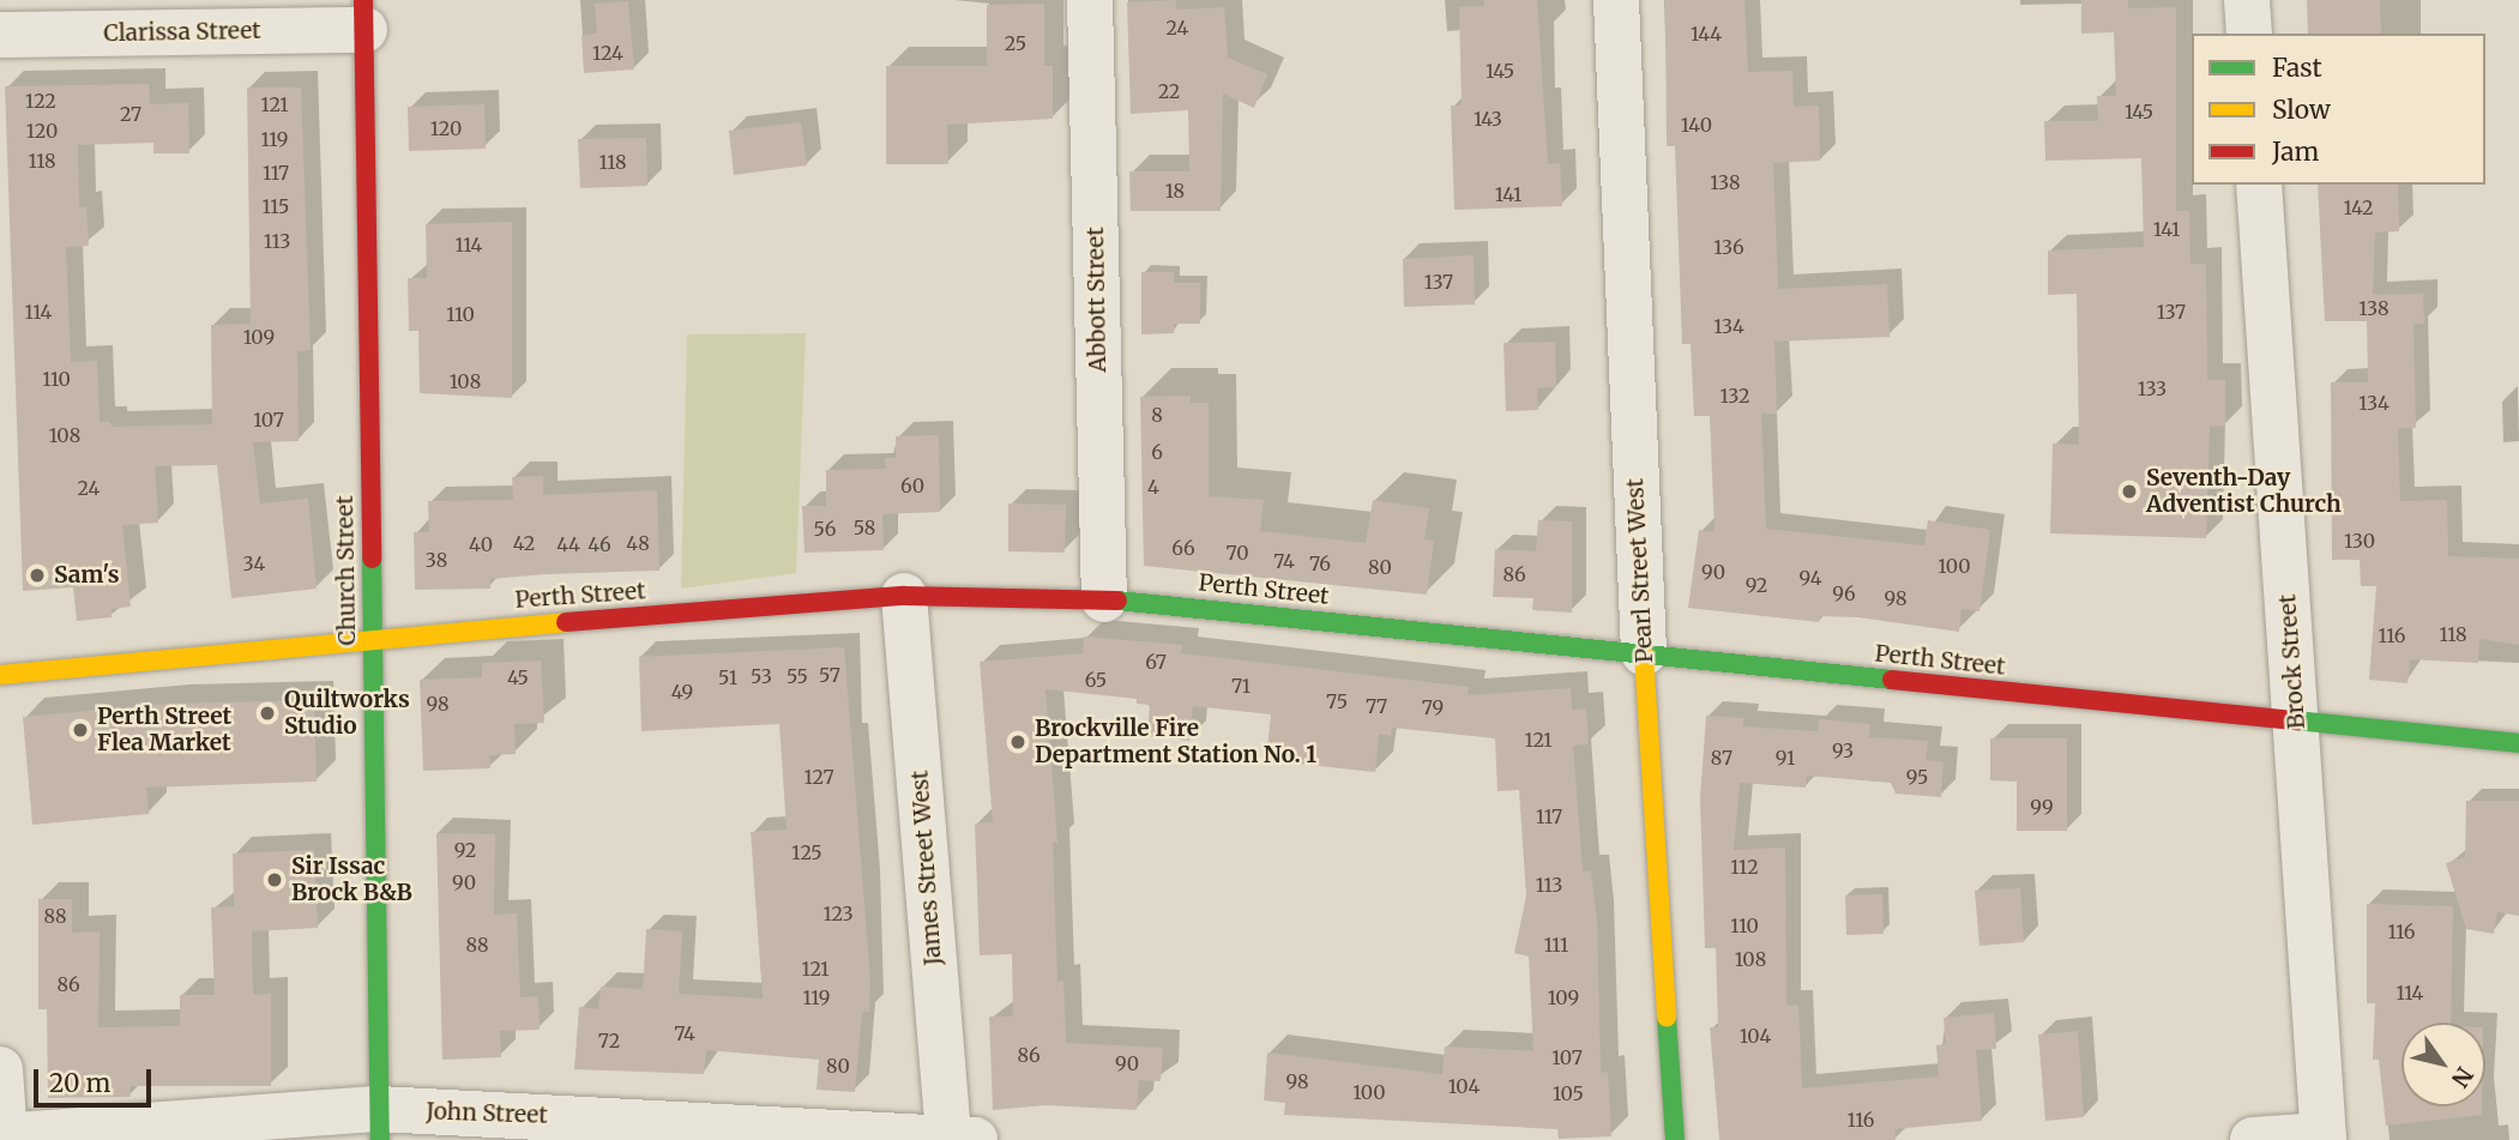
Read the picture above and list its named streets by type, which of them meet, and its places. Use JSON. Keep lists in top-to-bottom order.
{
  "streets": {
    "street": [
      "Clarissa Street",
      "Abbott Street",
      "Church Street",
      "Pearl Street West",
      "Perth Street",
      "Brock Street",
      "James Street West",
      "John Street"
    ]
  },
  "crossings": [
    ["Clarissa Street", "Church Street"],
    ["Abbott Street", "Perth Street"],
    ["Church Street", "Perth Street"],
    ["Church Street", "John Street"],
    ["Pearl Street West", "Perth Street"],
    ["Perth Street", "Brock Street"],
    ["Perth Street", "James Street West"],
    ["James Street West", "John Street"]
  ],
  "places": [
    "Seventh-Day Adventist Church",
    "Sam's",
    "Quiltworks Studio",
    "Perth Street Flea Market",
    "Brockville Fire Department Station No. 1",
    "Sir Issac Brock B&B"
  ],
  "house_numbers": [
    "24",
    "144",
    "25",
    "124",
    "145",
    "22",
    "122",
    "121",
    "145",
    "27",
    "143",
    "140",
    "120",
    "120",
    "119",
    "118",
    "118",
    "117",
    "138",
    "18",
    "141",
    "115",
    "142",
    "141",
    "113",
    "114",
    "136",
    "137",
    "138",
    "114",
    "137",
    "110",
    "134",
    "109",
    "110",
    "108",
    "133",
    "132",
    "134",
    "8",
    "107",
    "108",
    "6",
    "60",
    "4",
    "24",
    "58",
    "56",
    "130",
    "42",
    "48",
    "40",
    "44",
    "46",
    "66",
    "70",
    "38",
    "74",
    "34",
    "76",
    "100",
    "80",
    "90",
    "86",
    "94",
    "92",
    "96",
    "98",
    "118",
    "116",
    "67",
    "57",
    "53",
    "55",
    "45",
    "51",
    "65",
    "71",
    "49",
    "75",
    "98",
    "77",
    "79",
    "121",
    "93",
    "87",
    "91",
    "127",
    "95",
    "99",
    "117",
    "92",
    "125",
    "112",
    "90",
    "113",
    "123",
    "88",
    "110",
    "116",
    "88",
    "111",
    "108",
    "121",
    "86",
    "114",
    "119",
    "109",
    "74",
    "104",
    "72",
    "86",
    "107",
    "90",
    "80",
    "98",
    "104",
    "100",
    "105",
    "116"
  ],
  "legend": ["Fast", "Slow", "Jam"],
  "scale_bar": "20 m",
  "north": "bottom right"
}
